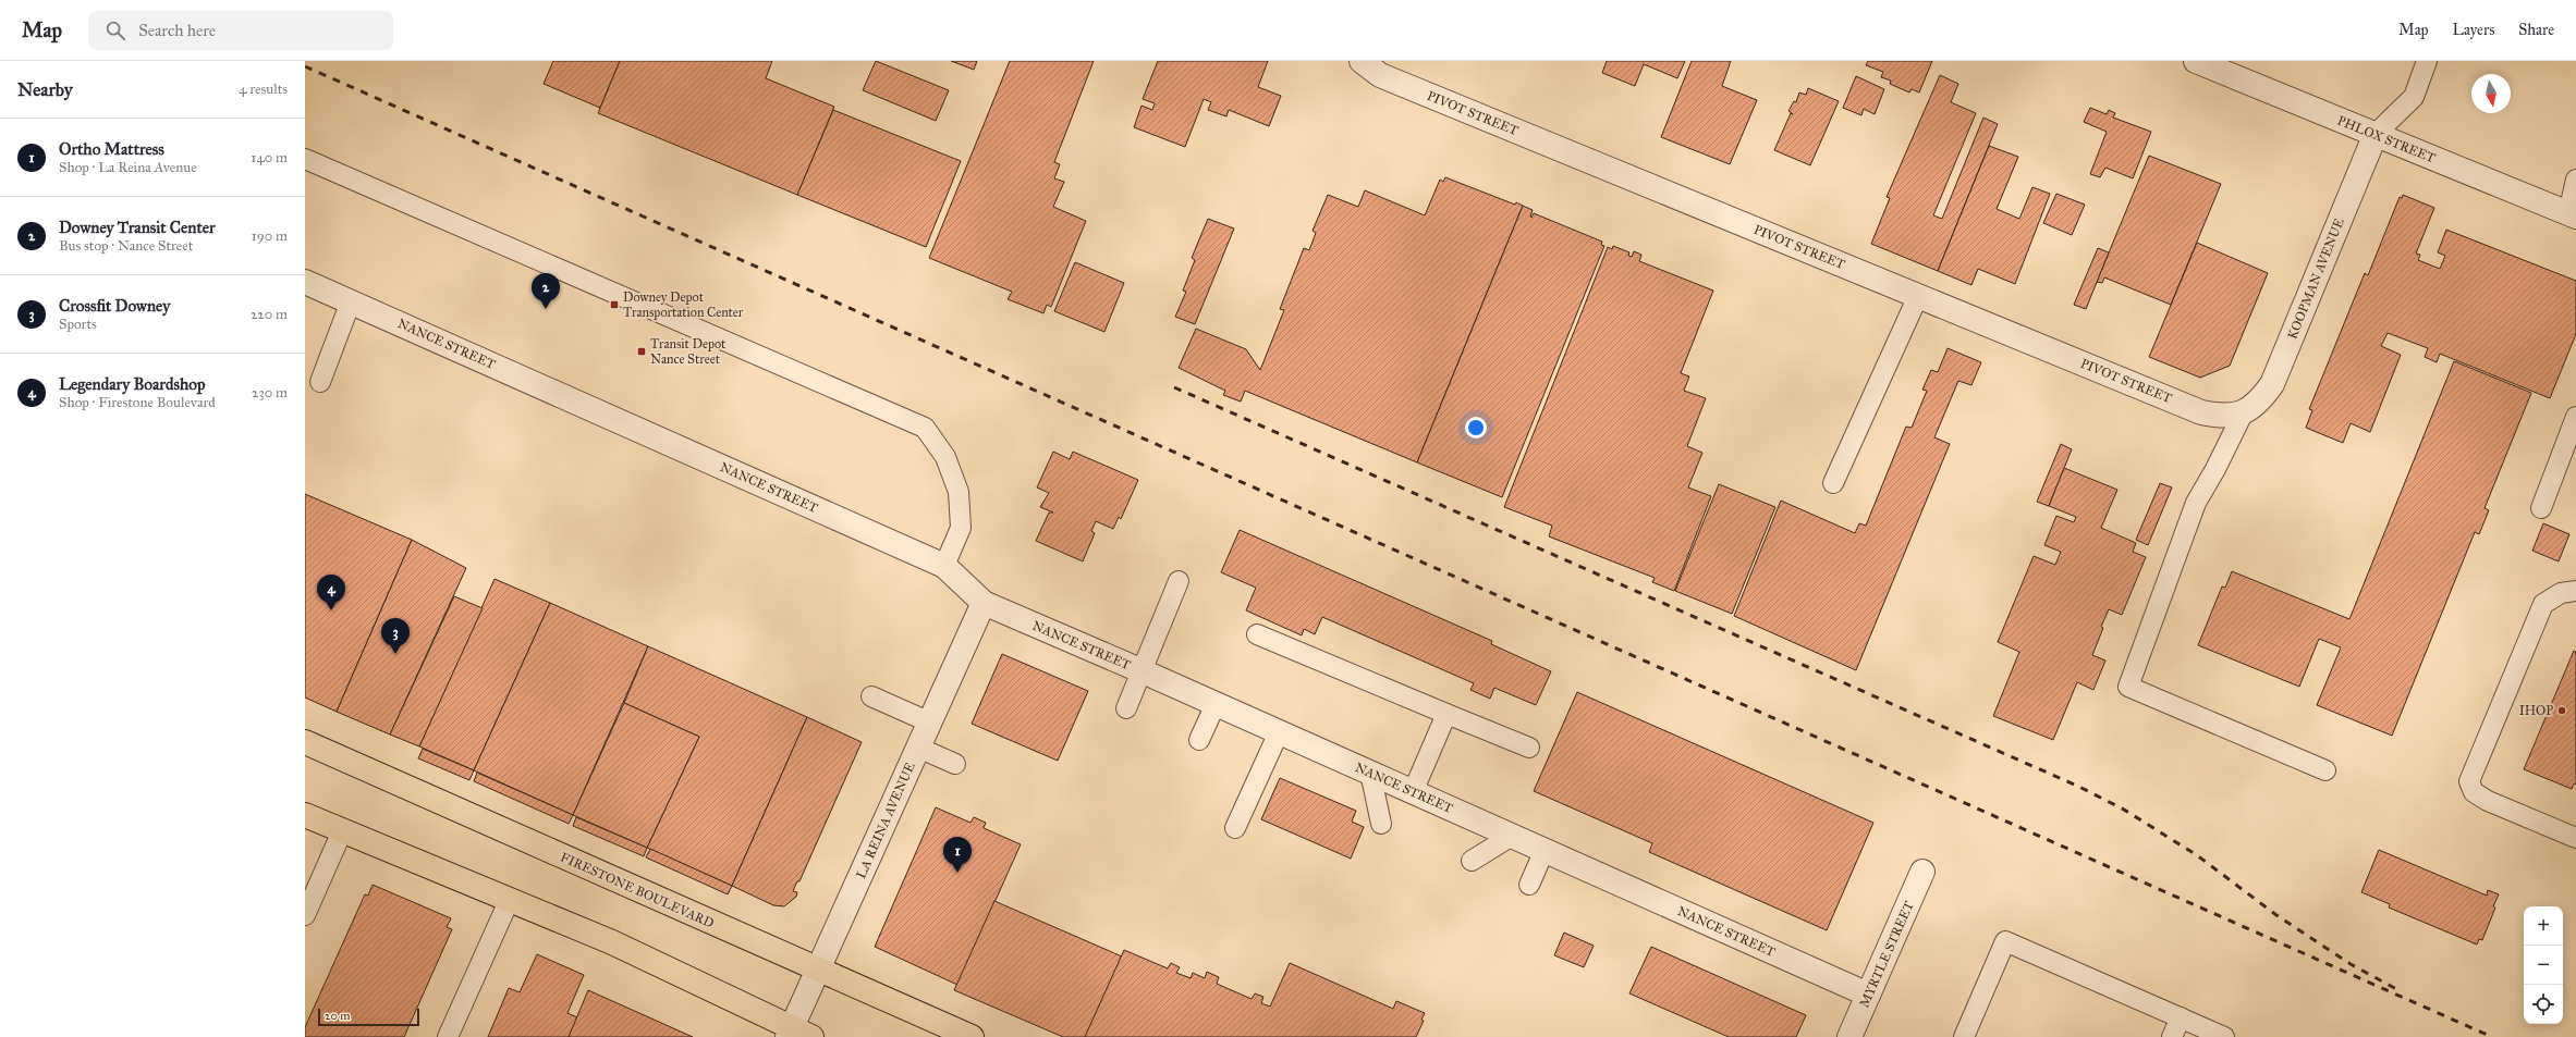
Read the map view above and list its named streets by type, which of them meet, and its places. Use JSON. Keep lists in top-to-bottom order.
{
  "streets": {
    "main road": ["FIRESTONE BOULEVARD"],
    "street": [
      "PIVOT STREET",
      "PHLOX STREET",
      "KOOPMAN AVENUE",
      "NANCE STREET",
      "LA REINA AVENUE",
      "MYRTLE STREET"
    ]
  },
  "crossings": [
    ["PIVOT STREET", "KOOPMAN AVENUE"],
    ["PHLOX STREET", "KOOPMAN AVENUE"],
    ["NANCE STREET", "LA REINA AVENUE"],
    ["NANCE STREET", "MYRTLE STREET"],
    ["LA REINA AVENUE", "FIRESTONE BOULEVARD"]
  ],
  "places": {
    "transit": ["Downey Depot Transportation Center", "Transit Depot Nance Street"],
    "other": ["IHOP"]
  },
  "scale_bar": "20 m",
  "north": "bottom",
  "page": {
    "header": "Map",
    "search": "Search here",
    "nav": ["Map", "Layers", "Share"],
    "heading": ["Nearby", "4 results"],
    "list": [
      {
        "mark": "1",
        "name": "Ortho Mattress",
        "note": "Shop · La Reina Avenue",
        "value": "140 m"
      },
      {
        "mark": "2",
        "name": "Downey Transit Center",
        "note": "Bus stop · Nance Street",
        "value": "190 m"
      },
      {
        "mark": "3",
        "name": "Crossfit Downey",
        "note": "Sports",
        "value": "220 m"
      },
      {
        "mark": "4",
        "name": "Legendary Boardshop",
        "note": "Shop · Firestone Boulevard",
        "value": "230 m"
      }
    ],
    "pins": [
      "2",
      "4",
      "3",
      "1"
    ],
    "map_buttons": ["+", "−"],
    "scale": "20 m"
  }
}
